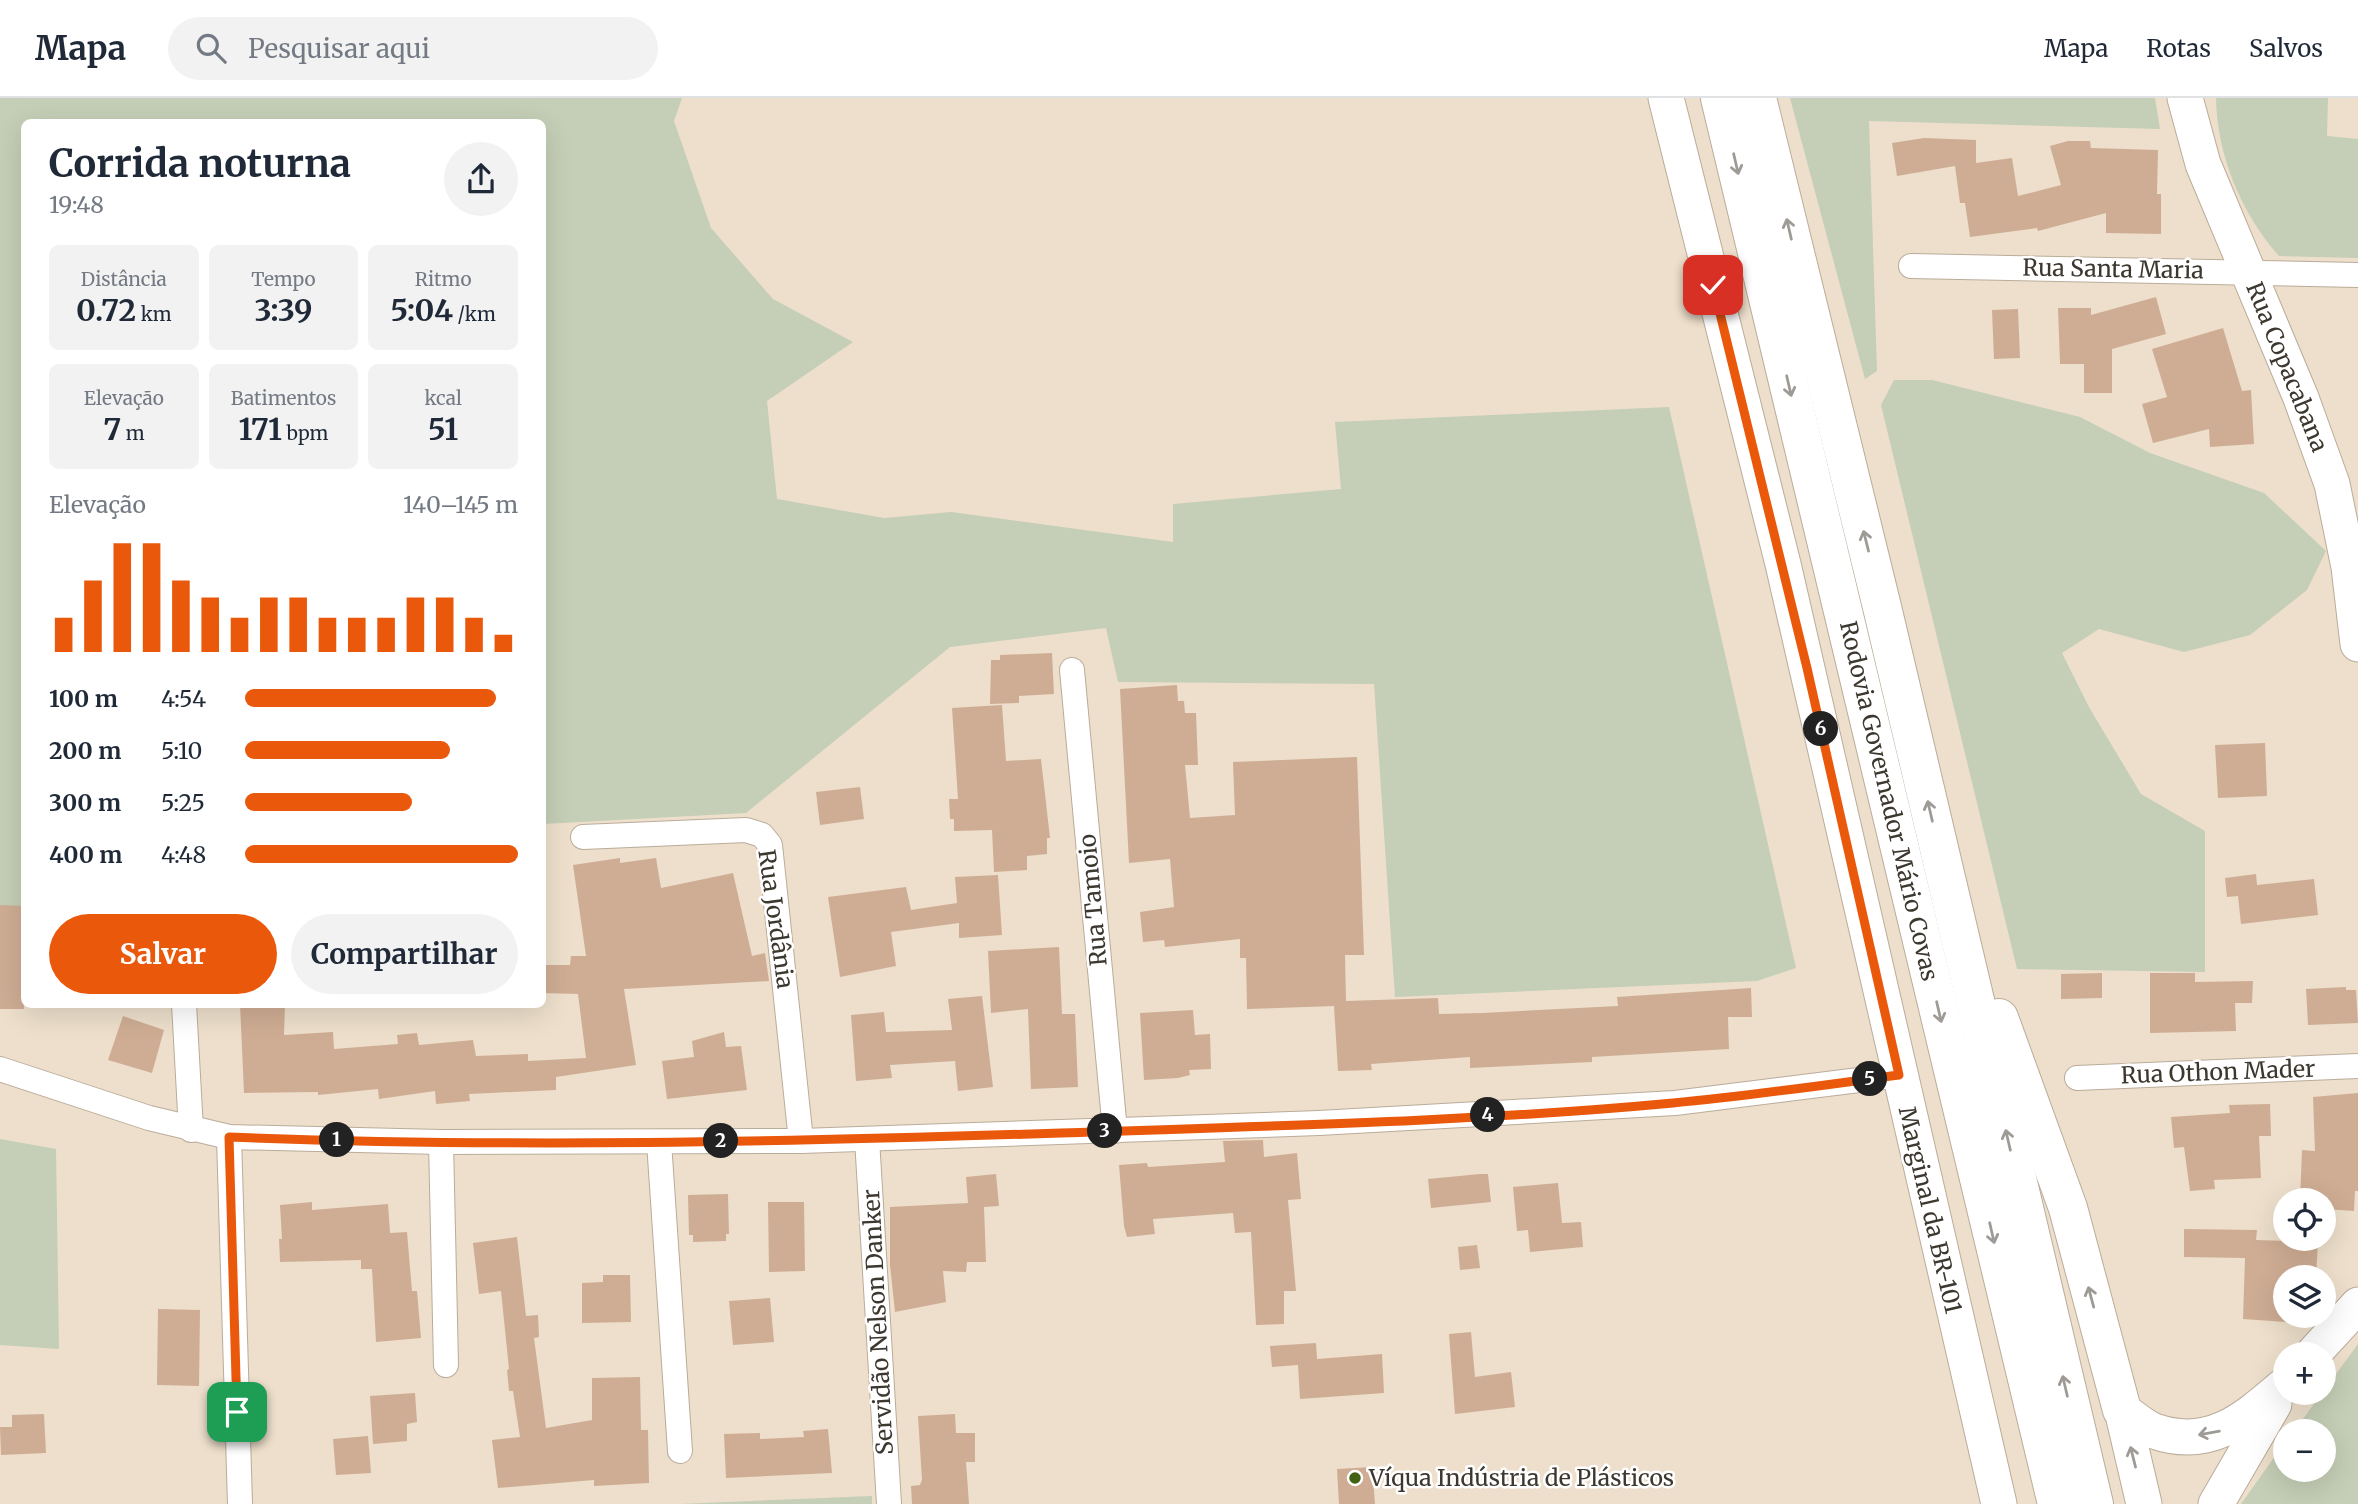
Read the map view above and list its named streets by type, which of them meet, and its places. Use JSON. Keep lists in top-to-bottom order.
{
  "streets": {
    "highway": ["Rodovia Governador Mário Covas"],
    "main road": ["Rua Copacabana", "Marginal da BR-101"],
    "street": [
      "Rua Santa Maria",
      "Rua Tamoio",
      "Rua Jordânia",
      "Rua Othon Mader",
      "Servidão Nelson Danker"
    ]
  },
  "crossings": [
    ["Rua Santa Maria", "Rua Copacabana"]
  ],
  "places": ["Víqua Indústria de Plásticos"],
  "page": {
    "header": "Mapa",
    "search": "Pesquisar aqui",
    "nav": ["Mapa", "Rotas", "Salvos"],
    "heading": ["Corrida noturna", "19:48"],
    "stats": [
      ["Distância", "0.72 km"],
      ["Tempo", "3:39"],
      ["Ritmo", "5:04 /km"],
      ["Elevação", "7 m"],
      ["Batimentos", "171 bpm"],
      ["kcal", "51"]
    ],
    "chart": ["Elevação", "140–145 m"],
    "list": [
      {
        "name": "100 m",
        "note": "4:54"
      },
      {
        "name": "200 m",
        "note": "5:10"
      },
      {
        "name": "300 m",
        "note": "5:25"
      },
      {
        "name": "400 m",
        "note": "4:48"
      }
    ],
    "pins": [
      "6",
      "5",
      "4",
      "3",
      "1",
      "2"
    ],
    "buttons": ["Salvar", "Compartilhar"],
    "map_buttons": ["+", "−"]
  }
}
